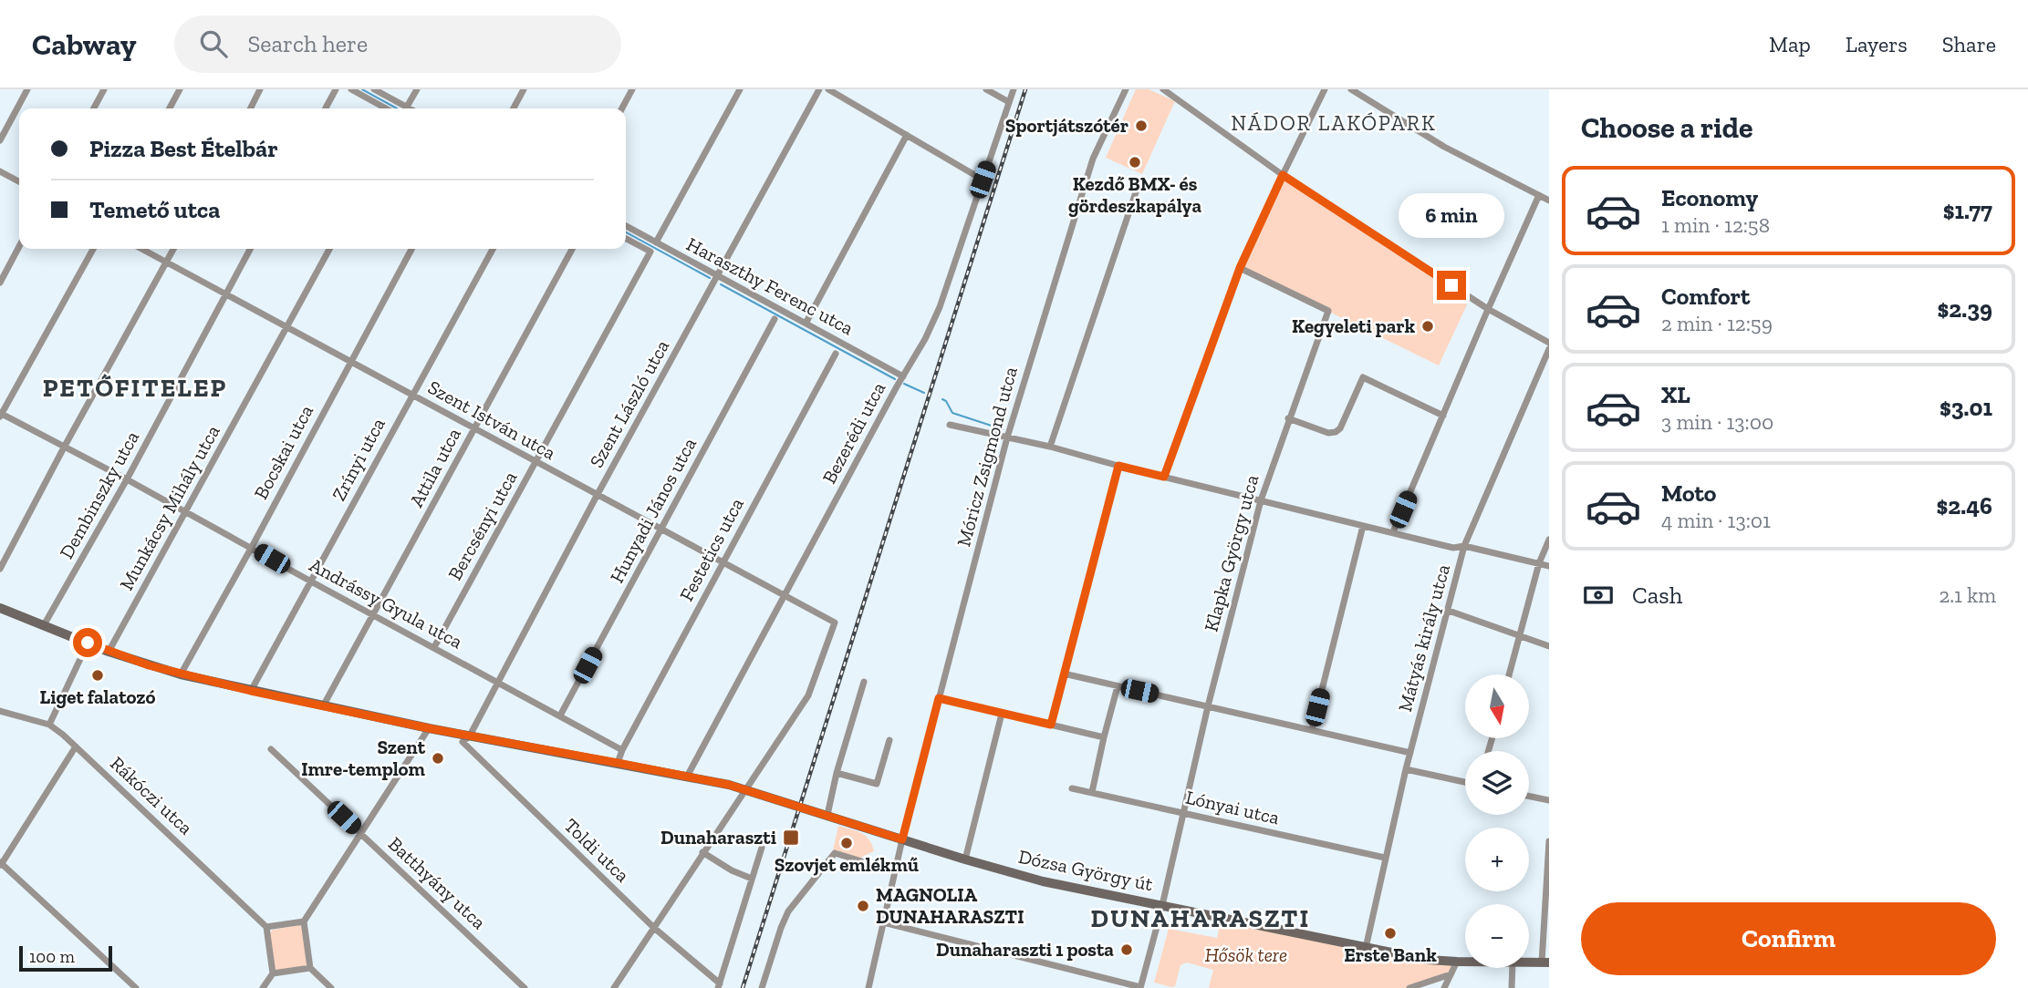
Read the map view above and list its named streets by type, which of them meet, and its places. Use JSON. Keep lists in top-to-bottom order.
{
  "streets": {
    "main road": ["Dózsa György út"],
    "street": [
      "Haraszthy Ferenc utca",
      "Szent László utca",
      "Szent István utca",
      "Bezerédi utca",
      "Bocskai utca",
      "Móricz Zsigmond utca",
      "Zrínyi utca",
      "Attila utca",
      "Dembinszky utca",
      "Munkácsy Mihály utca",
      "Hunyadi János utca",
      "Bercsényi utca",
      "Festetics utca",
      "Klapka György utca",
      "Andrássy Gyula utca",
      "Mátyás király utca",
      "Rákóczi utca",
      "Lónyai utca",
      "Toldi utca",
      "Batthyány utca"
    ]
  },
  "crossings": [
    ["Haraszthy Ferenc utca", "Szent László utca"],
    ["Haraszthy Ferenc utca", "Bezerédi utca"],
    ["Szent László utca", "Szent István utca"],
    ["Szent László utca", "Andrássy Gyula utca"],
    ["Szent László utca", "Toldi utca"],
    ["Szent László utca", "Dózsa György út"],
    ["Szent István utca", "Bezerédi utca"],
    ["Szent István utca", "Bocskai utca"],
    ["Szent István utca", "Zrínyi utca"],
    ["Szent István utca", "Attila utca"],
    ["Szent István utca", "Dembinszky utca"],
    ["Szent István utca", "Munkácsy Mihály utca"],
    ["Szent István utca", "Hunyadi János utca"],
    ["Szent István utca", "Bercsényi utca"],
    ["Szent István utca", "Festetics utca"],
    ["Szent István utca", "Dózsa György út"],
    ["Bezerédi utca", "Dózsa György út"],
    ["Bocskai utca", "Andrássy Gyula utca"],
    ["Bocskai utca", "Dózsa György út"],
    ["Móricz Zsigmond utca", "Dózsa György út"],
    ["Zrínyi utca", "Andrássy Gyula utca"],
    ["Zrínyi utca", "Dózsa György út"],
    ["Attila utca", "Andrássy Gyula utca"],
    ["Attila utca", "Dózsa György út"],
    ["Dembinszky utca", "Andrássy Gyula utca"],
    ["Dembinszky utca", "Dózsa György út"],
    ["Munkácsy Mihály utca", "Andrássy Gyula utca"],
    ["Munkácsy Mihály utca", "Dózsa György út"],
    ["Hunyadi János utca", "Andrássy Gyula utca"],
    ["Bercsényi utca", "Andrássy Gyula utca"],
    ["Festetics utca", "Andrássy Gyula utca"],
    ["Festetics utca", "Dózsa György út"],
    ["Klapka György utca", "Lónyai utca"],
    ["Klapka György utca", "Dózsa György út"],
    ["Mátyás király utca", "Lónyai utca"],
    ["Mátyás király utca", "Dózsa György út"],
    ["Toldi utca", "Dózsa György út"]
  ],
  "districts": ["NÁDOR LAKÓPARK", "PETŐFITELEP", "DUNAHARASZTI"],
  "parks": ["Hősök tere"],
  "places": {
    "other": [
      "Sportjátszótér",
      "Kezdő BMX- és gördeszkapálya",
      "Kegyeleti park",
      "Liget falatozó",
      "Szent Imre-templom",
      "Szovjet emlékmű",
      "MAGNOLIA DUNAHARASZTI",
      "Erste Bank",
      "Dunaharaszti 1 posta"
    ],
    "transit": ["Dunaharaszti"]
  },
  "scale_bar": "100 m",
  "north": "bottom",
  "page": {
    "header": "Cabway",
    "search": "Search here",
    "nav": ["Map", "Layers", "Share"],
    "heading": "Choose a ride",
    "banner": ["Pizza Best Ételbár", "Temető utca"],
    "list": [
      {
        "name": "Economy",
        "note": "1 min · 12:58",
        "value": "$1.77"
      },
      {
        "name": "Comfort",
        "note": "2 min · 12:59",
        "value": "$2.39"
      },
      {
        "name": "XL",
        "note": "3 min · 13:00",
        "value": "$3.01"
      },
      {
        "name": "Moto",
        "note": "4 min · 13:01",
        "value": "$2.46"
      }
    ],
    "bubble": "6 min",
    "pay": ["Cash", "2.1 km"],
    "map_buttons": ["+", "−"],
    "buttons": "Confirm",
    "scale": "100 m"
  }
}
